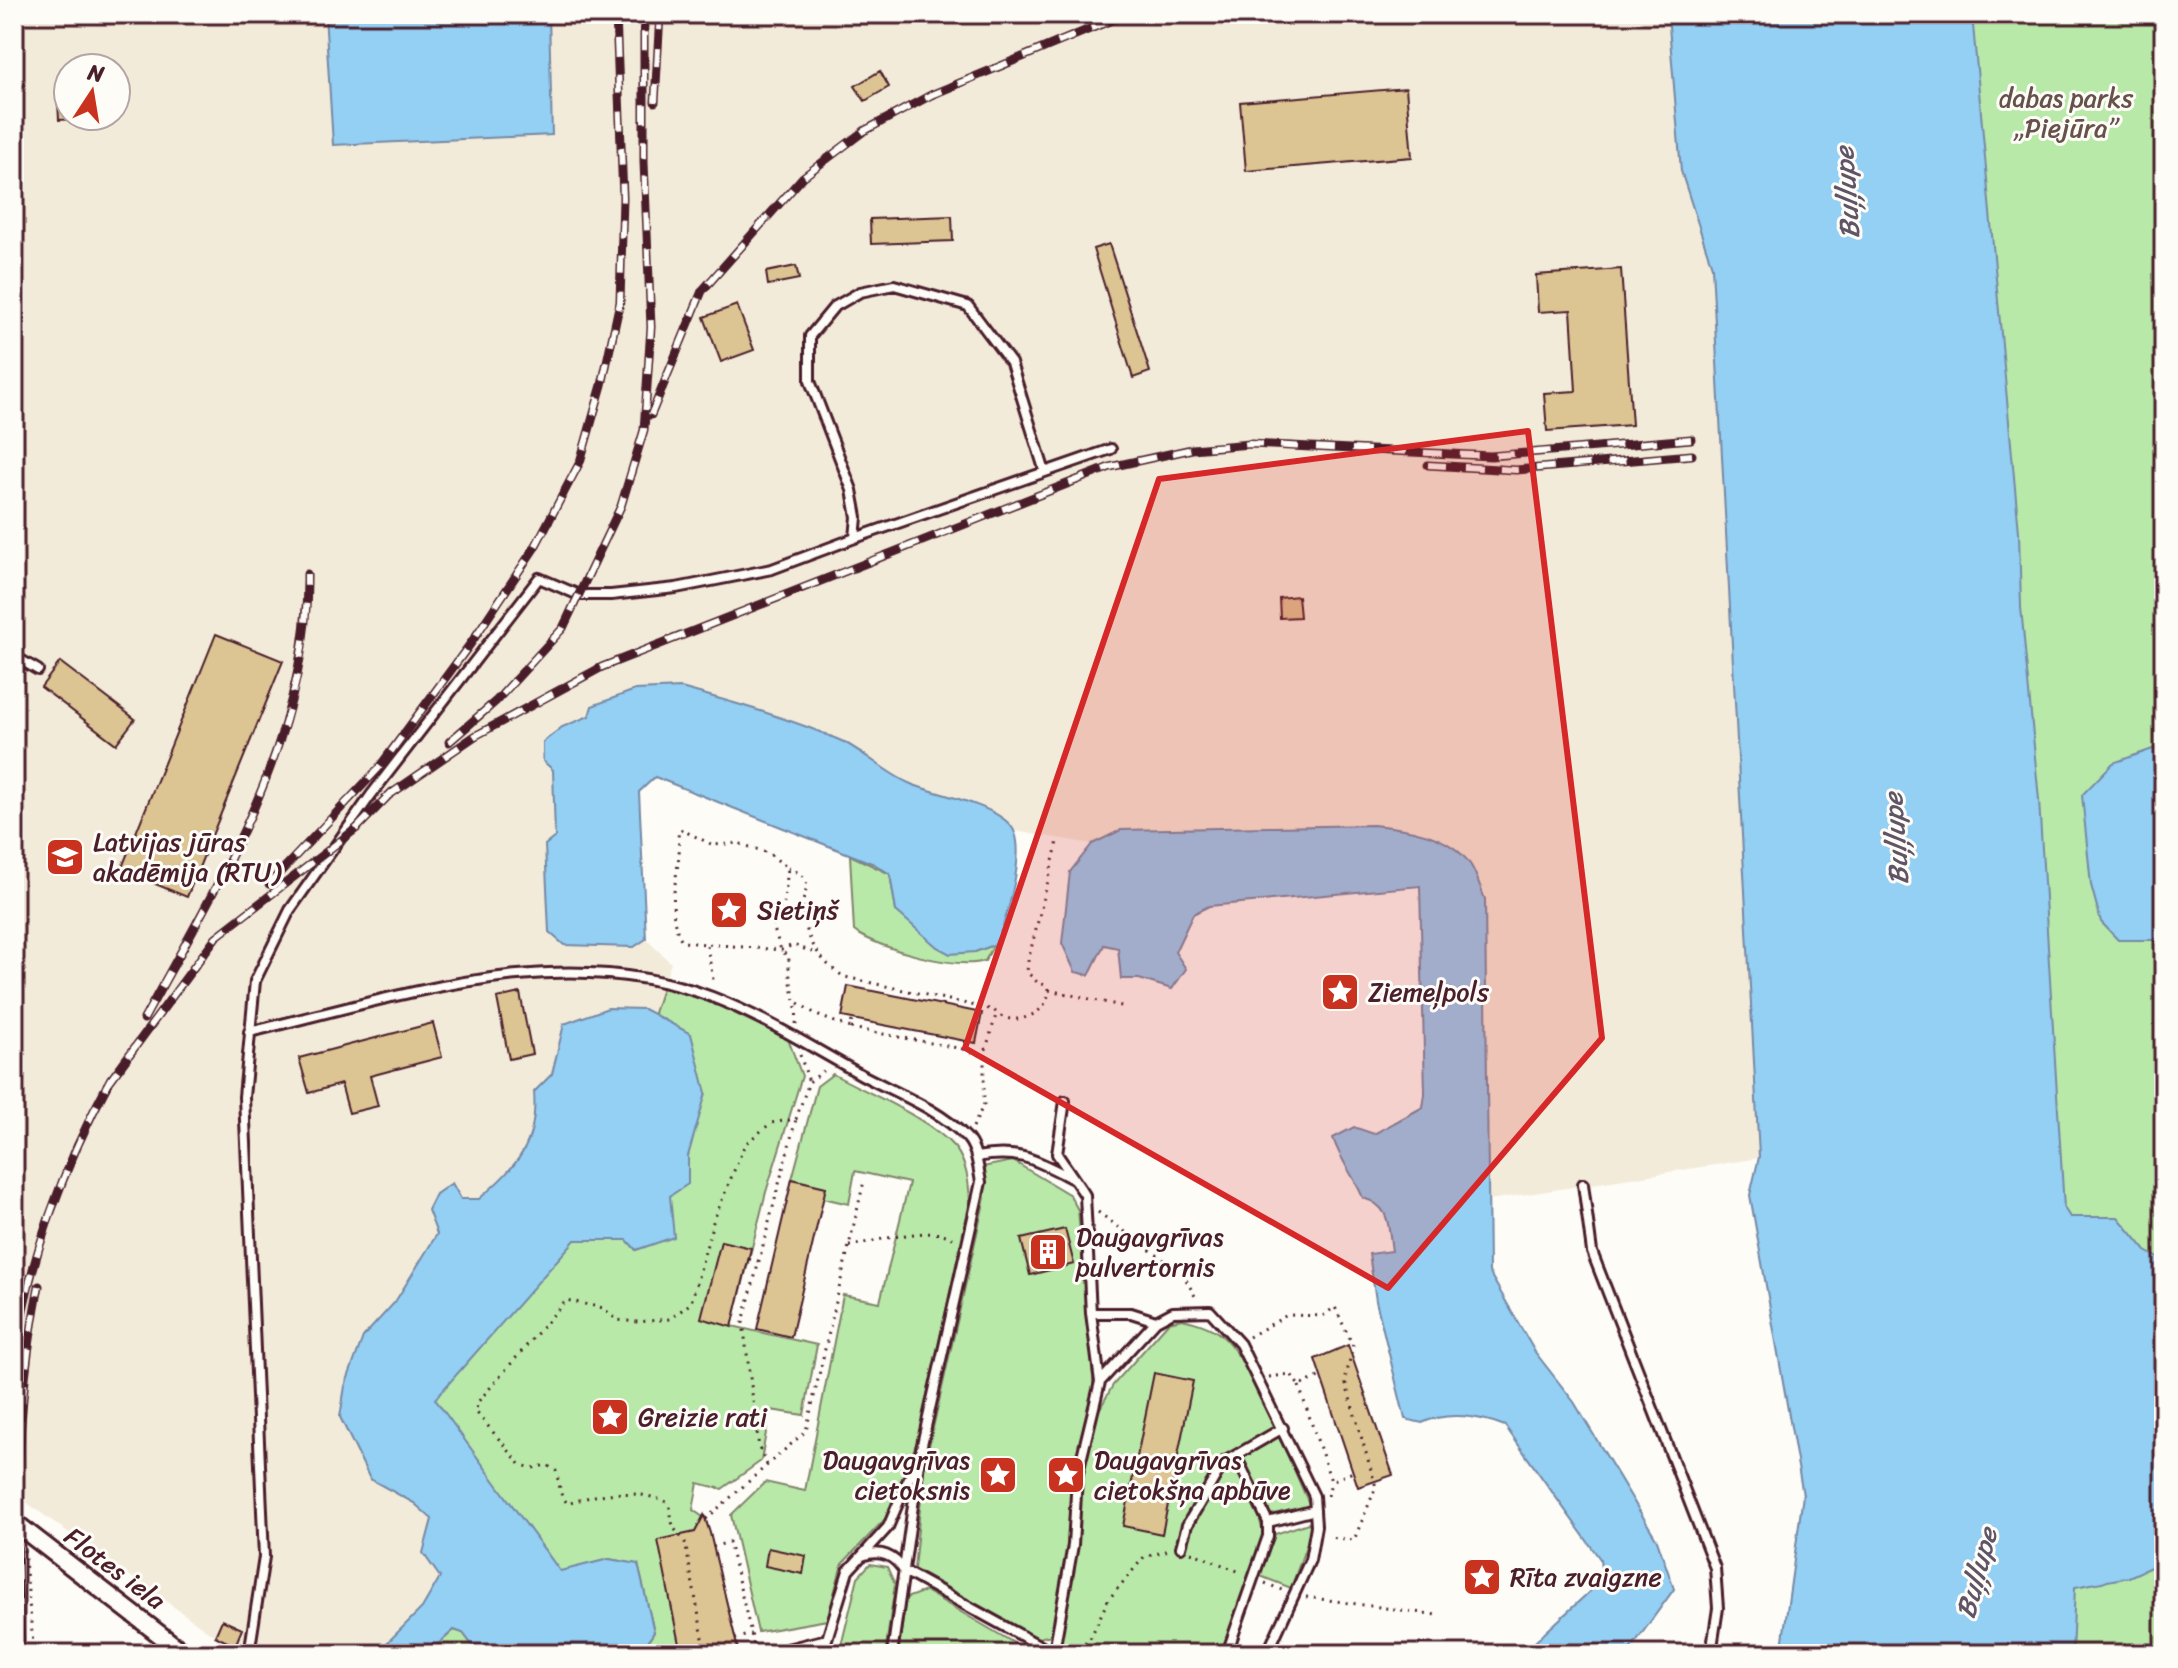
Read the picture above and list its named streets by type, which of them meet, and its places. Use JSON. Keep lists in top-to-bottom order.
{
  "streets": {
    "street": ["Flotes iela"]
  },
  "water": ["Buļļupe"],
  "parks": ["dabas parks „Piejūra”"],
  "places": {
    "school or university": ["Latvijas jūras akadēmija (RTU)"],
    "place": [
      "Sietiņš",
      "Ziemeļpols",
      "Greizie rati",
      "Daugavgrīvas cietoksnis",
      "Daugavgrīvas cietokšņa apbūve",
      "Rīta zvaigzne"
    ],
    "building": ["Daugavgrīvas pulvertornis"]
  },
  "north": "top"
}
